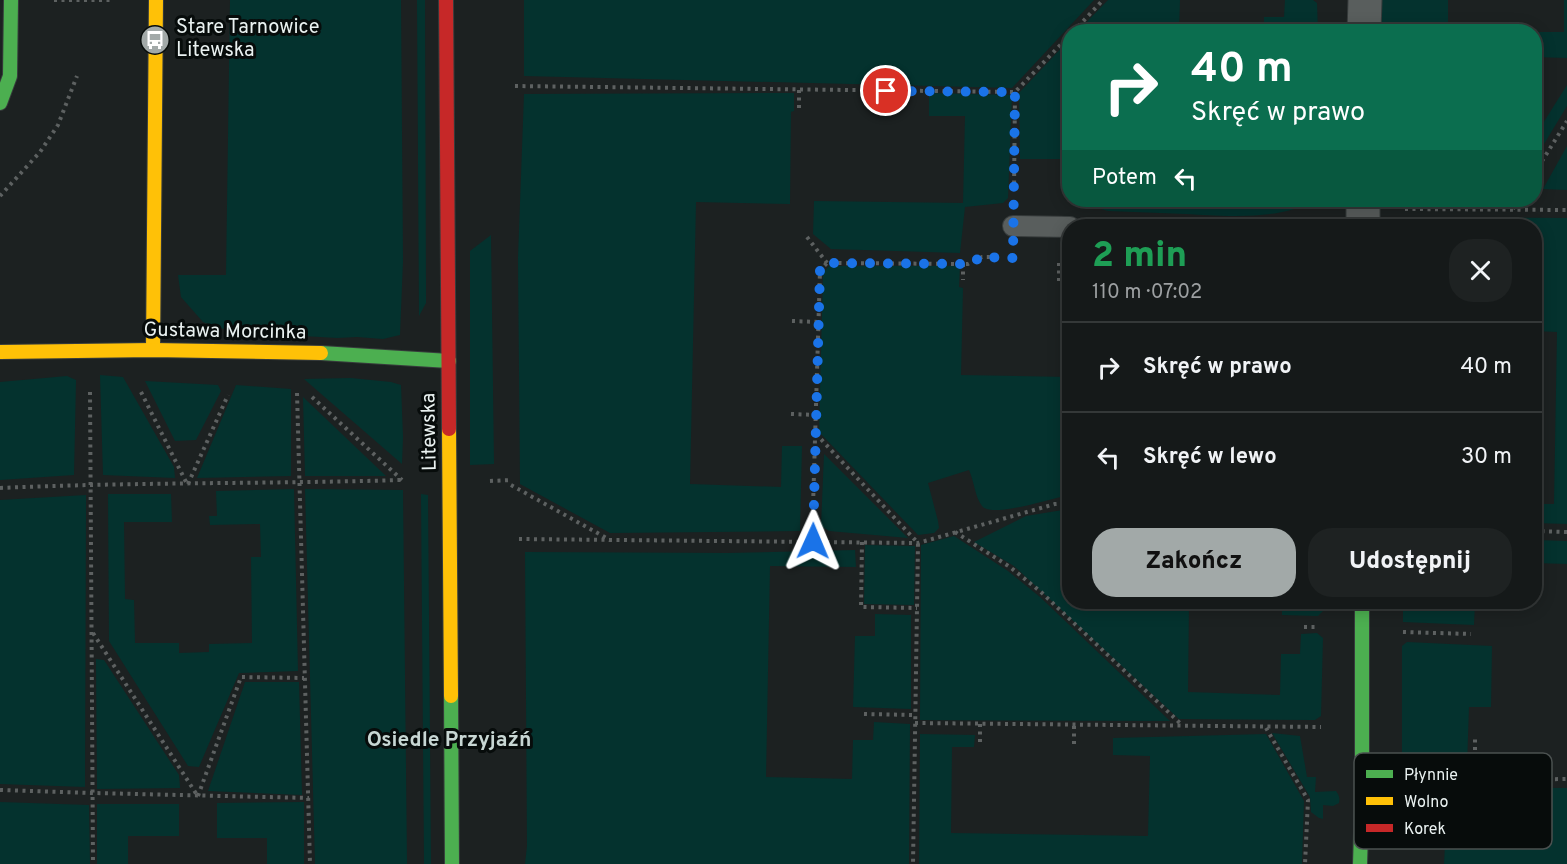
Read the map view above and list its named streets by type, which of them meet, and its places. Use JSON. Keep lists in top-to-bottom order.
{
  "streets": {
    "street": ["Gustawa Morcinka", "Litewska"]
  },
  "crossings": [
    ["Gustawa Morcinka", "Litewska"]
  ],
  "districts": ["Osiedle Przyjaźń"],
  "places": {
    "bus stop": ["Stare Tarnowice Litewska"]
  },
  "legend": ["Płynnie", "Wolno", "Korek"],
  "page": {
    "turn": ["40 m", "Skręć w prawo"],
    "then": "Potem",
    "heading": ["2 min", "110 m · 07:02"],
    "list": [
      {
        "name": "Skręć w prawo",
        "value": "40 m"
      },
      {
        "name": "Skręć w lewo",
        "value": "30 m"
      }
    ],
    "buttons": ["Zakończ", "Udostępnij"]
  }
}
